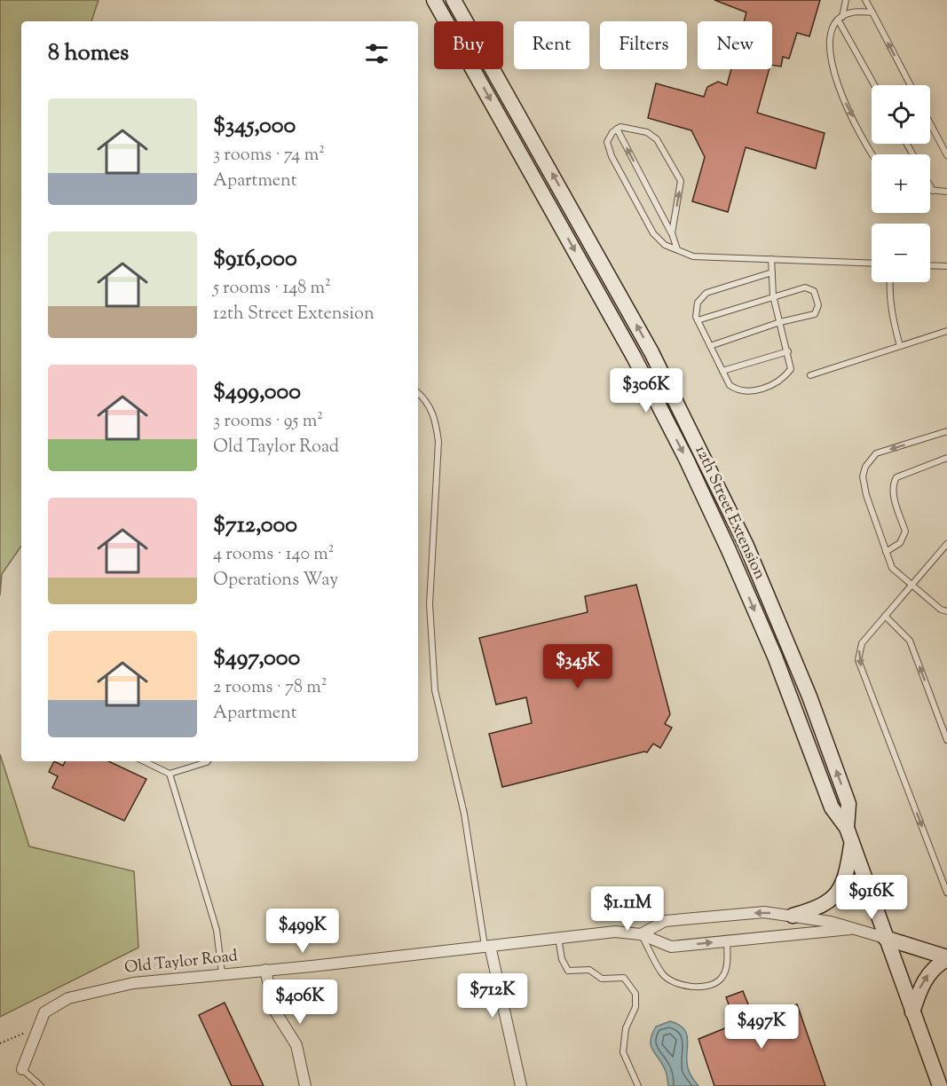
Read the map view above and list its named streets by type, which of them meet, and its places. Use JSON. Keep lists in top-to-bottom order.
{
  "streets": {
    "main road": ["12th Street Extension"],
    "street": ["Old Taylor Road"]
  },
  "crossings": [
    ["12th Street Extension", "Old Taylor Road"]
  ],
  "page": {
    "chip": [
      "Buy",
      "Rent",
      "Filters",
      "New"
    ],
    "heading": "8 homes",
    "map_buttons": ["+", "−"],
    "list": [
      {
        "name": "$345,000",
        "note": "3 rooms · 74 m² · Apartment"
      },
      {
        "name": "$916,000",
        "note": "5 rooms · 148 m² · 12th Street Extension"
      },
      {
        "name": "$499,000",
        "note": "3 rooms · 95 m² · Old Taylor Road"
      },
      {
        "name": "$712,000",
        "note": "4 rooms · 140 m² · Operations Way"
      },
      {
        "name": "$497,000",
        "note": "2 rooms · 78 m² · Apartment"
      }
    ],
    "price": [
      "$306K",
      "$345K",
      "$916K",
      "$1.11M",
      "$499K",
      "$712K",
      "$406K",
      "$497K"
    ]
  }
}
